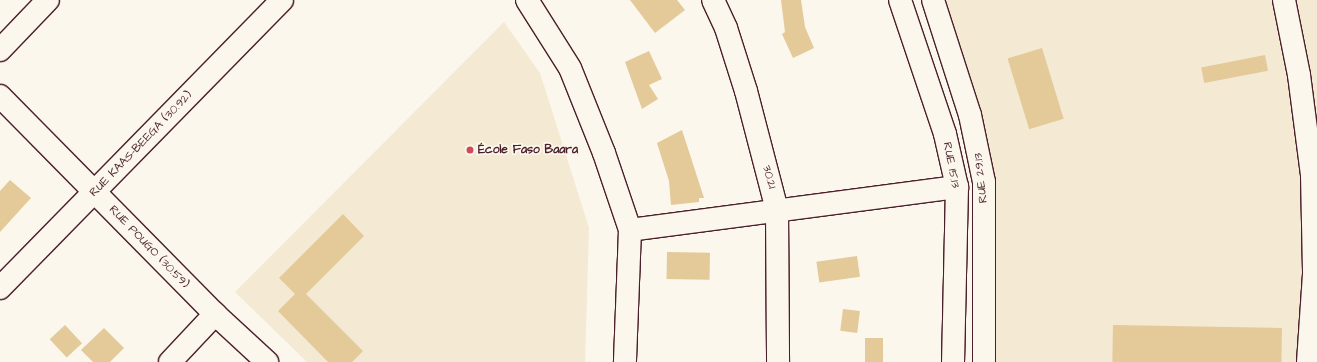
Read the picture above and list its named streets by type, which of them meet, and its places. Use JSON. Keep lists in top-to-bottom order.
{
  "streets": {
    "street": [
      "RUE KAAS-BEEGA (30.92)",
      "RUE 15.13",
      "30.21",
      "RUE 29.13",
      "RUE POUGO (30.59)"
    ]
  },
  "crossings": [
    ["RUE KAAS-BEEGA (30.92)", "RUE POUGO (30.59)"]
  ],
  "places": ["École Faso Baara"]
}
